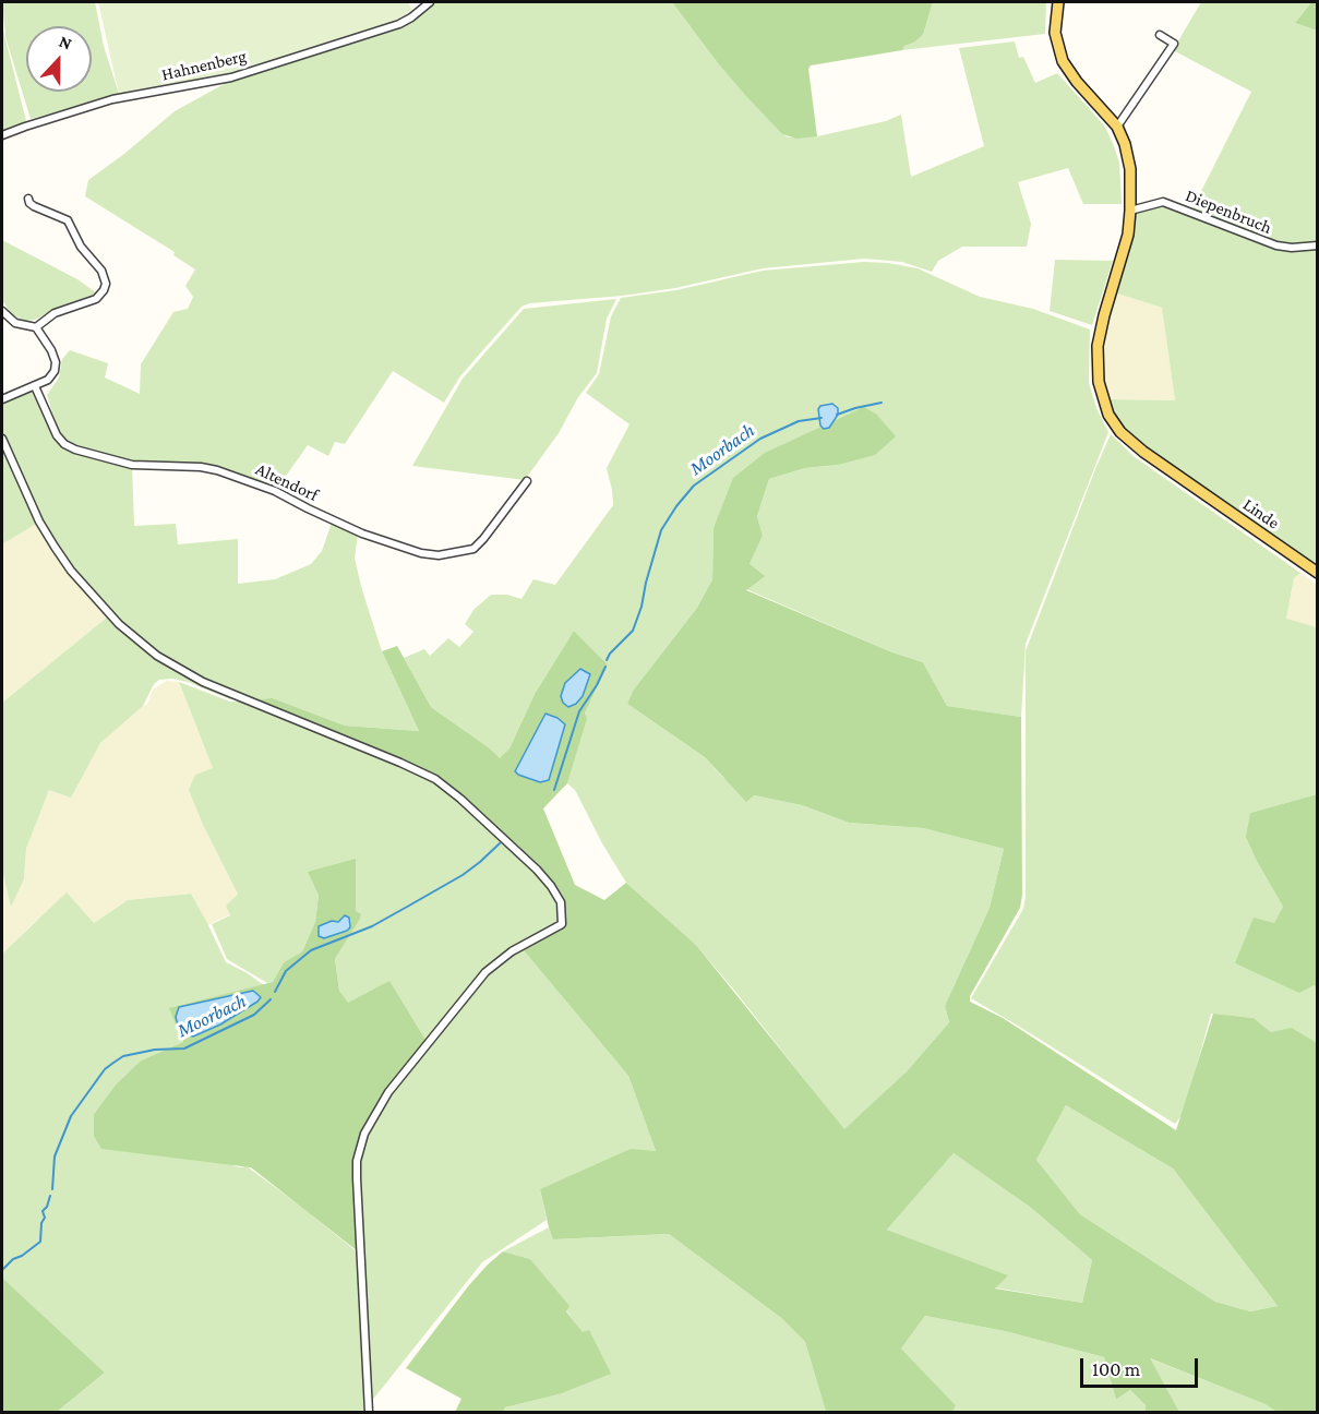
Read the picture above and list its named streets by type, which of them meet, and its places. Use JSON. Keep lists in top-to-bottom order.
{
  "streets": {
    "main road": ["Linde"],
    "street": ["Hahnenberg", "Diepenbruch", "Altendorf"]
  },
  "crossings": [
    ["Diepenbruch", "Linde"]
  ],
  "water": ["Moorbach"],
  "scale_bar": "100 m",
  "north": "top"
}
